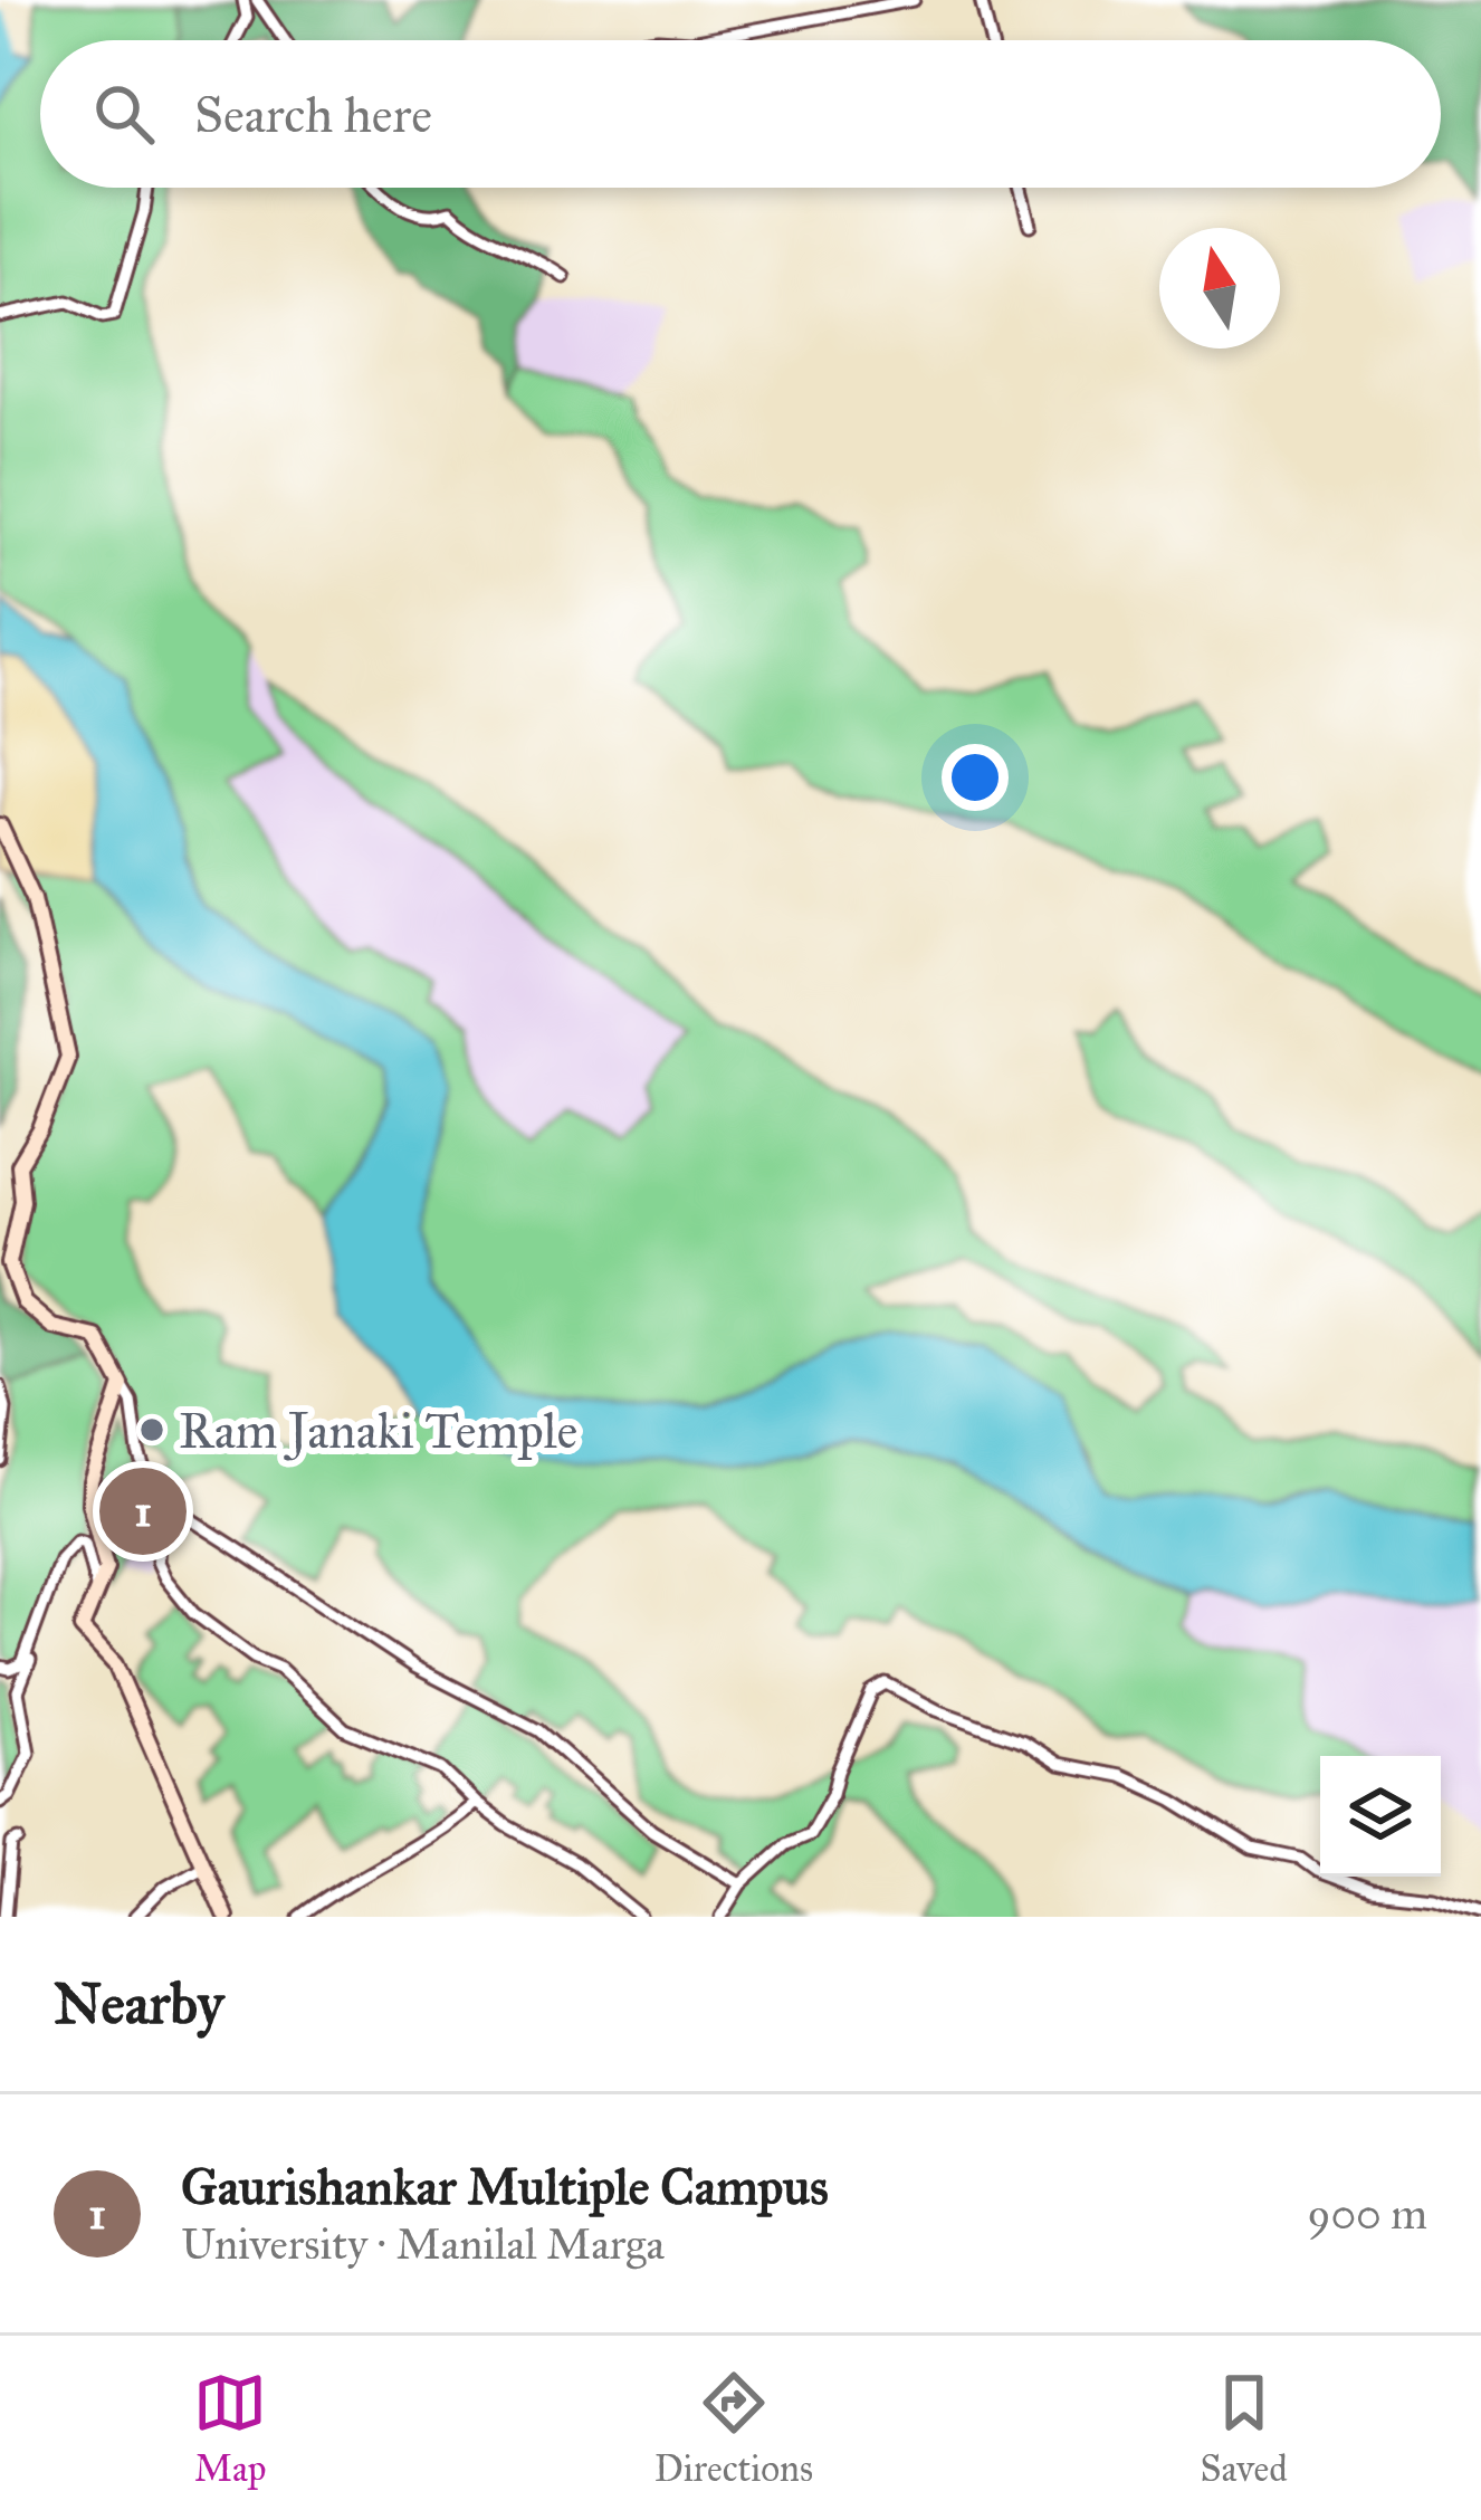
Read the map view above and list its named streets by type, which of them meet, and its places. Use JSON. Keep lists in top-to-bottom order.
{
  "places": ["Ram Janaki Temple"],
  "north": "top",
  "page": {
    "search": "Search here",
    "pins": "1",
    "heading": "Nearby",
    "list": [
      {
        "mark": "1",
        "name": "Gaurishankar Multiple Campus",
        "note": "University · Manilal Marga",
        "value": "900 m"
      }
    ],
    "nav": ["Map", "Directions", "Saved"]
  }
}
